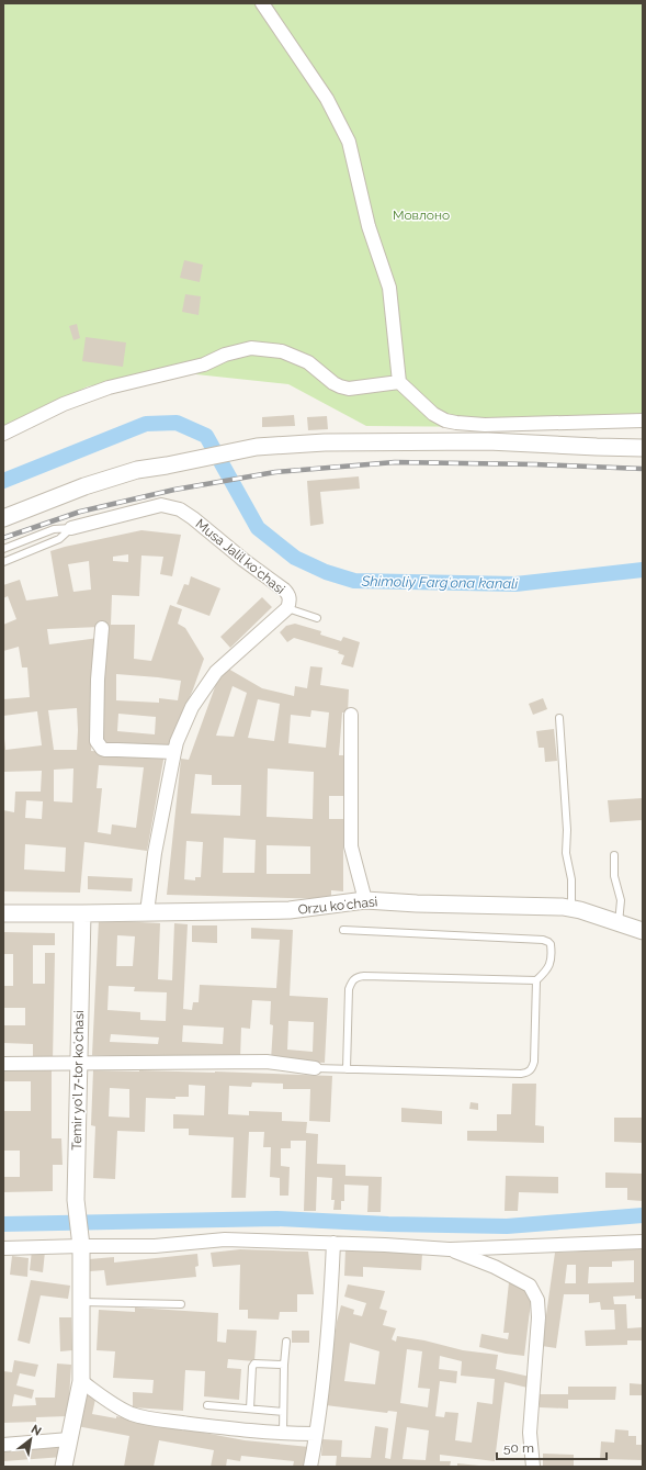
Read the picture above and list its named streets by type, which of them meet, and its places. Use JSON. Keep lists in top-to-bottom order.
{
  "streets": {
    "street": ["Musa Jalil koʻchasi", "Orzu koʻchasi", "Temir yoʻl 7-tor koʻchasi"]
  },
  "crossings": [
    ["Musa Jalil koʻchasi", "Orzu koʻchasi"],
    ["Orzu koʻchasi", "Temir yoʻl 7-tor koʻchasi"]
  ],
  "water": ["Shimoliy Fargʻona kanali"],
  "parks": ["Мовлоно"],
  "scale_bar": "50 m",
  "north": "top right"
}
